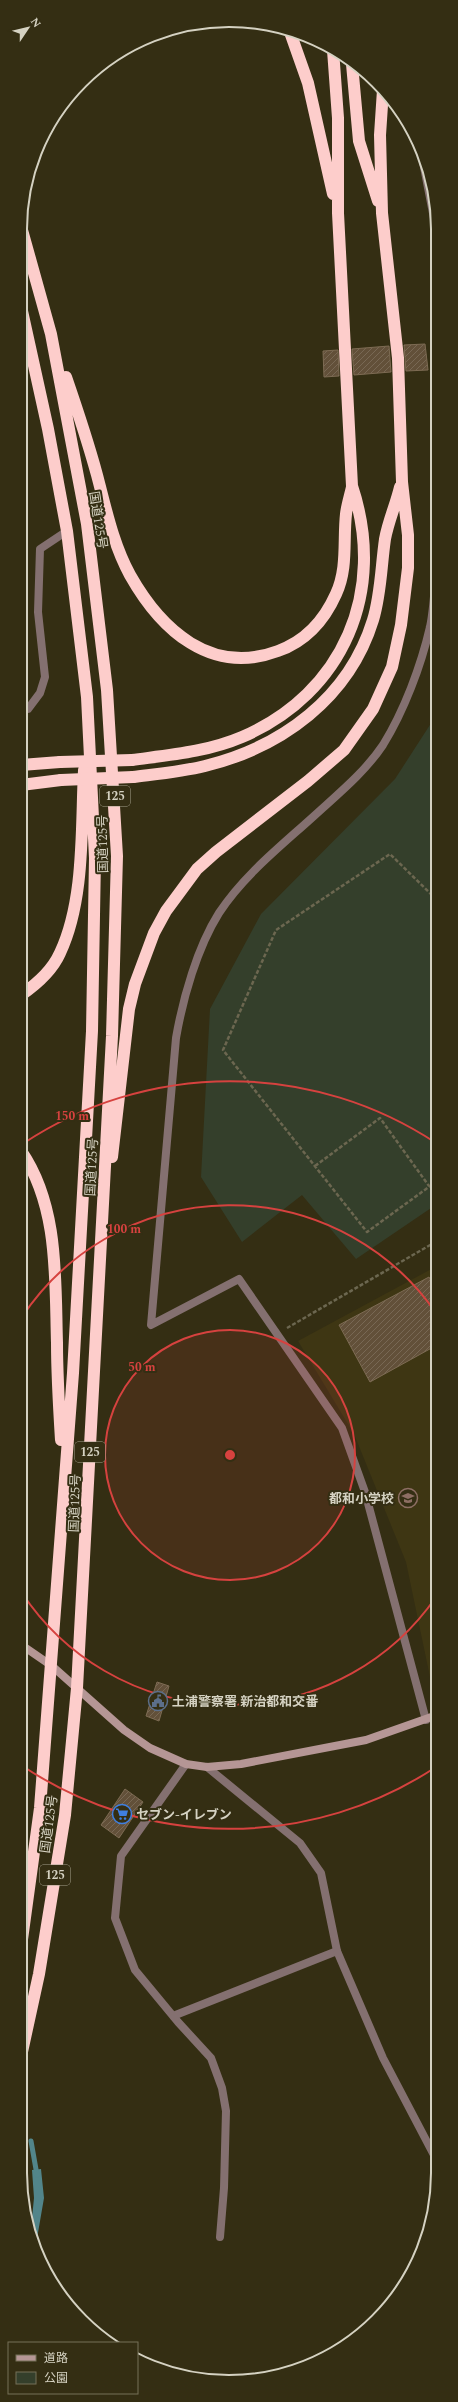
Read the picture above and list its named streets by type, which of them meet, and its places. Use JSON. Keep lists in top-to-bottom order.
{
  "streets": {
    "highway": ["国道125号", "125"]
  },
  "places": {
    "school or university": ["都和小学校"],
    "public building": ["土浦警察署 新治都和交番"],
    "supermarket": ["セブン-イレブン"]
  },
  "legend": ["道路", "公園"],
  "north": "top right",
  "rings": ["150 m", "100 m", "50 m"]
}
